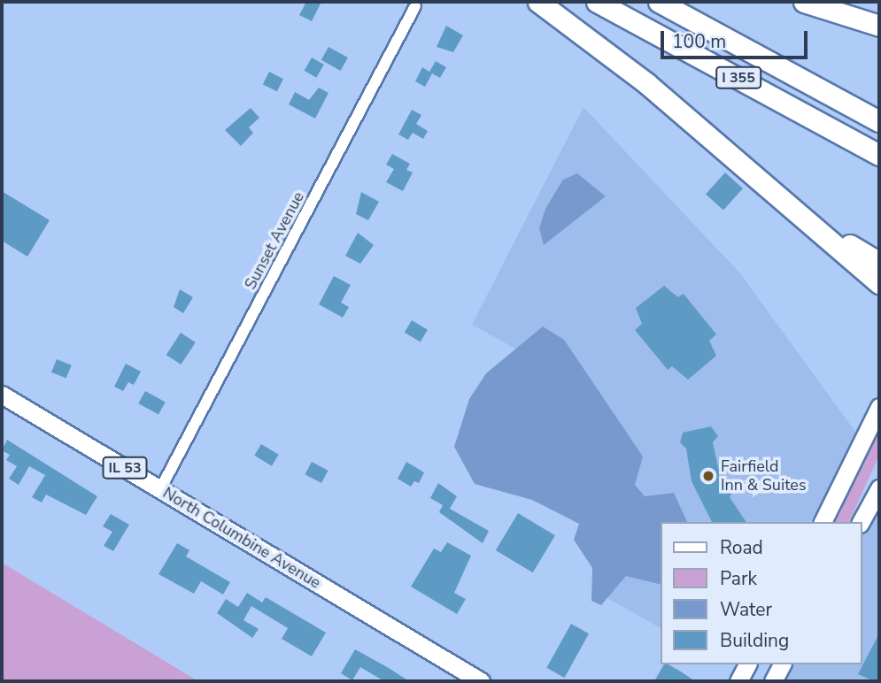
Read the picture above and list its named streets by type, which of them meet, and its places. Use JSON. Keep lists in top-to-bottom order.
{
  "streets": {
    "highway": ["I 355"],
    "main road": ["IL 53", "North Columbine Avenue"],
    "street": ["Sunset Avenue"]
  },
  "crossings": [
    ["Sunset Avenue", "North Columbine Avenue"]
  ],
  "places": ["Fairfield Inn & Suites"],
  "legend": [
    "Road",
    "Park",
    "Water",
    "Building"
  ],
  "scale_bar": "100 m"
}
